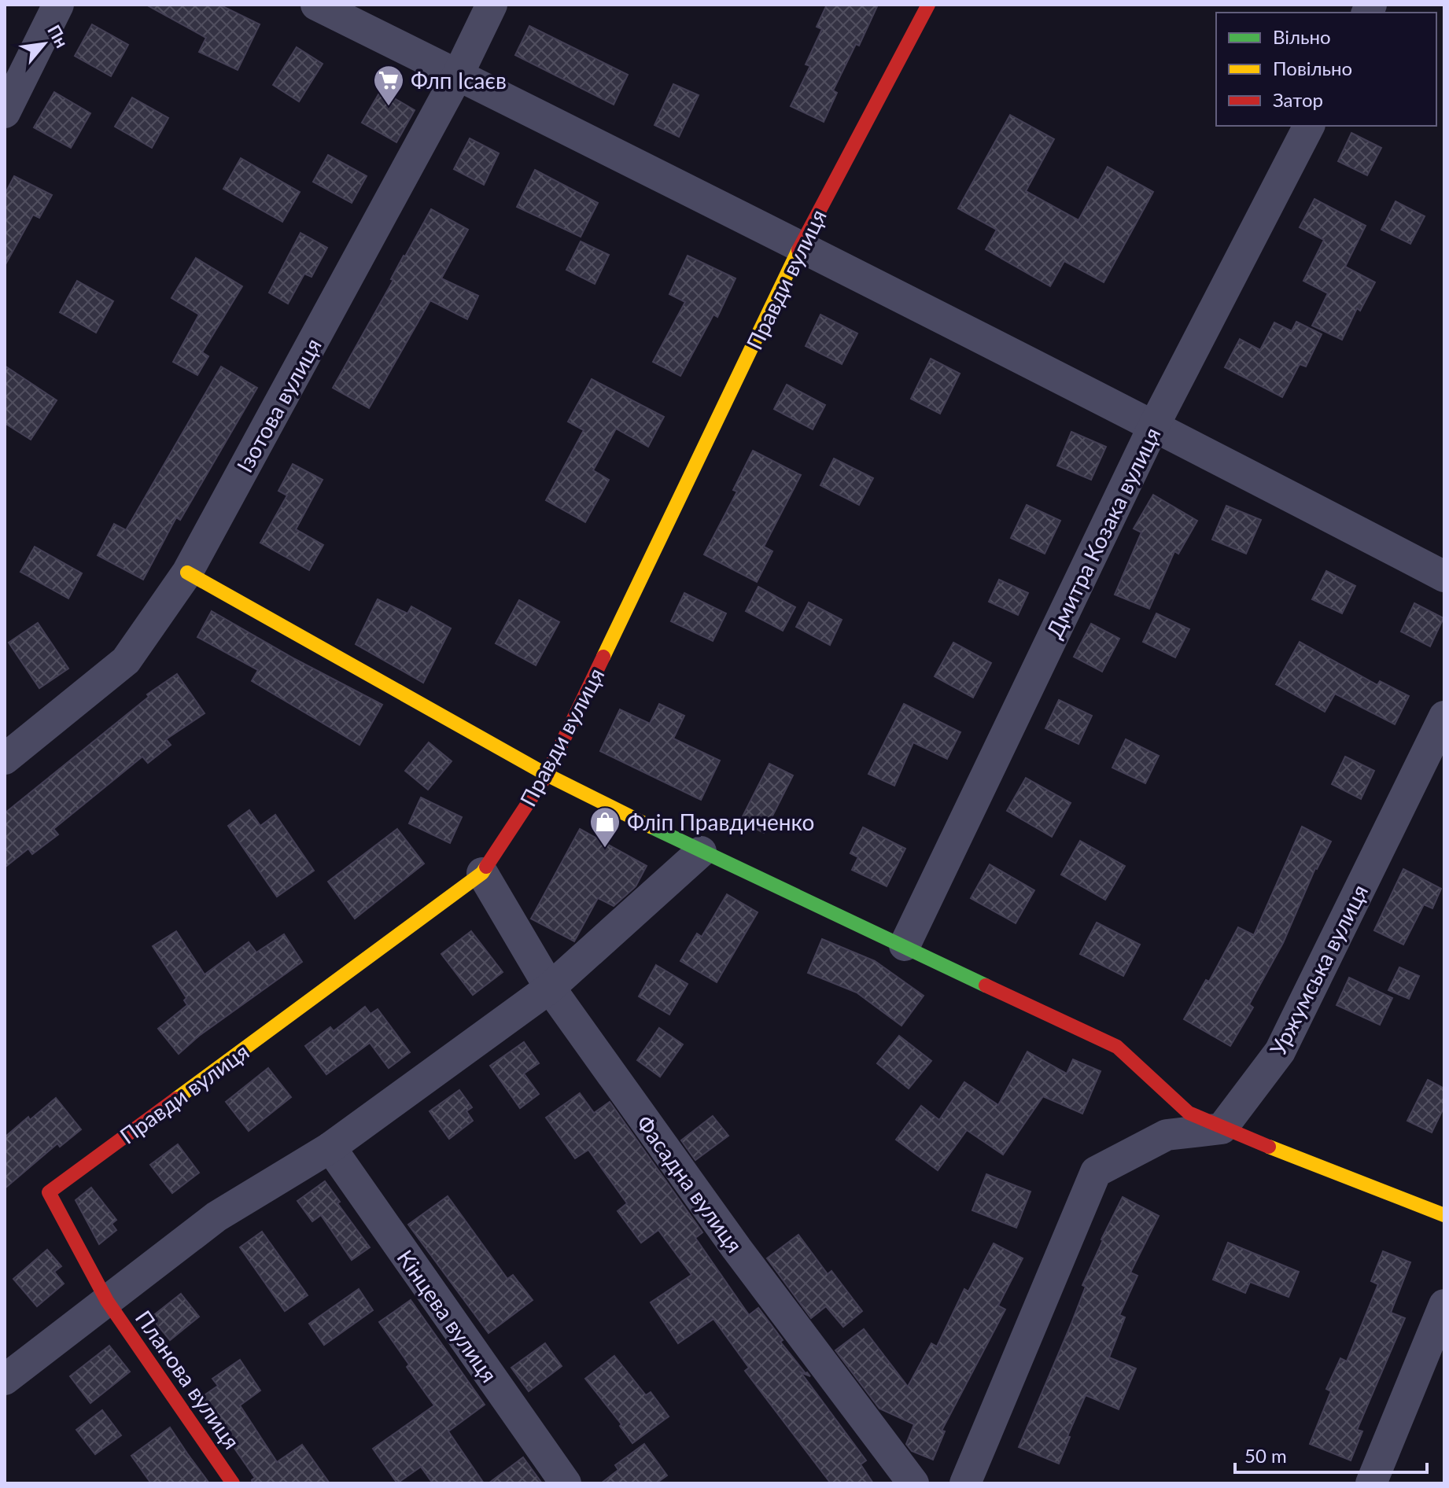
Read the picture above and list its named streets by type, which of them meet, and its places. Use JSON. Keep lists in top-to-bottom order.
{
  "streets": {
    "street": [
      "Правди вулиця",
      "Ізотова вулиця",
      "Дмитра Козака вулиця",
      "Уржумська вулиця",
      "Фасадна вулиця",
      "Кінцева вулиця",
      "Планова вулиця"
    ]
  },
  "crossings": [
    ["Правди вулиця", "Фасадна вулиця"],
    ["Правди вулиця", "Планова вулиця"]
  ],
  "places": {
    "supermarket": ["Флп Ісаєв"],
    "shop": ["Фліп Правдиченко"]
  },
  "legend": ["Вільно", "Повільно", "Затор"],
  "scale_bar": "50 m",
  "north": "top right"
}
